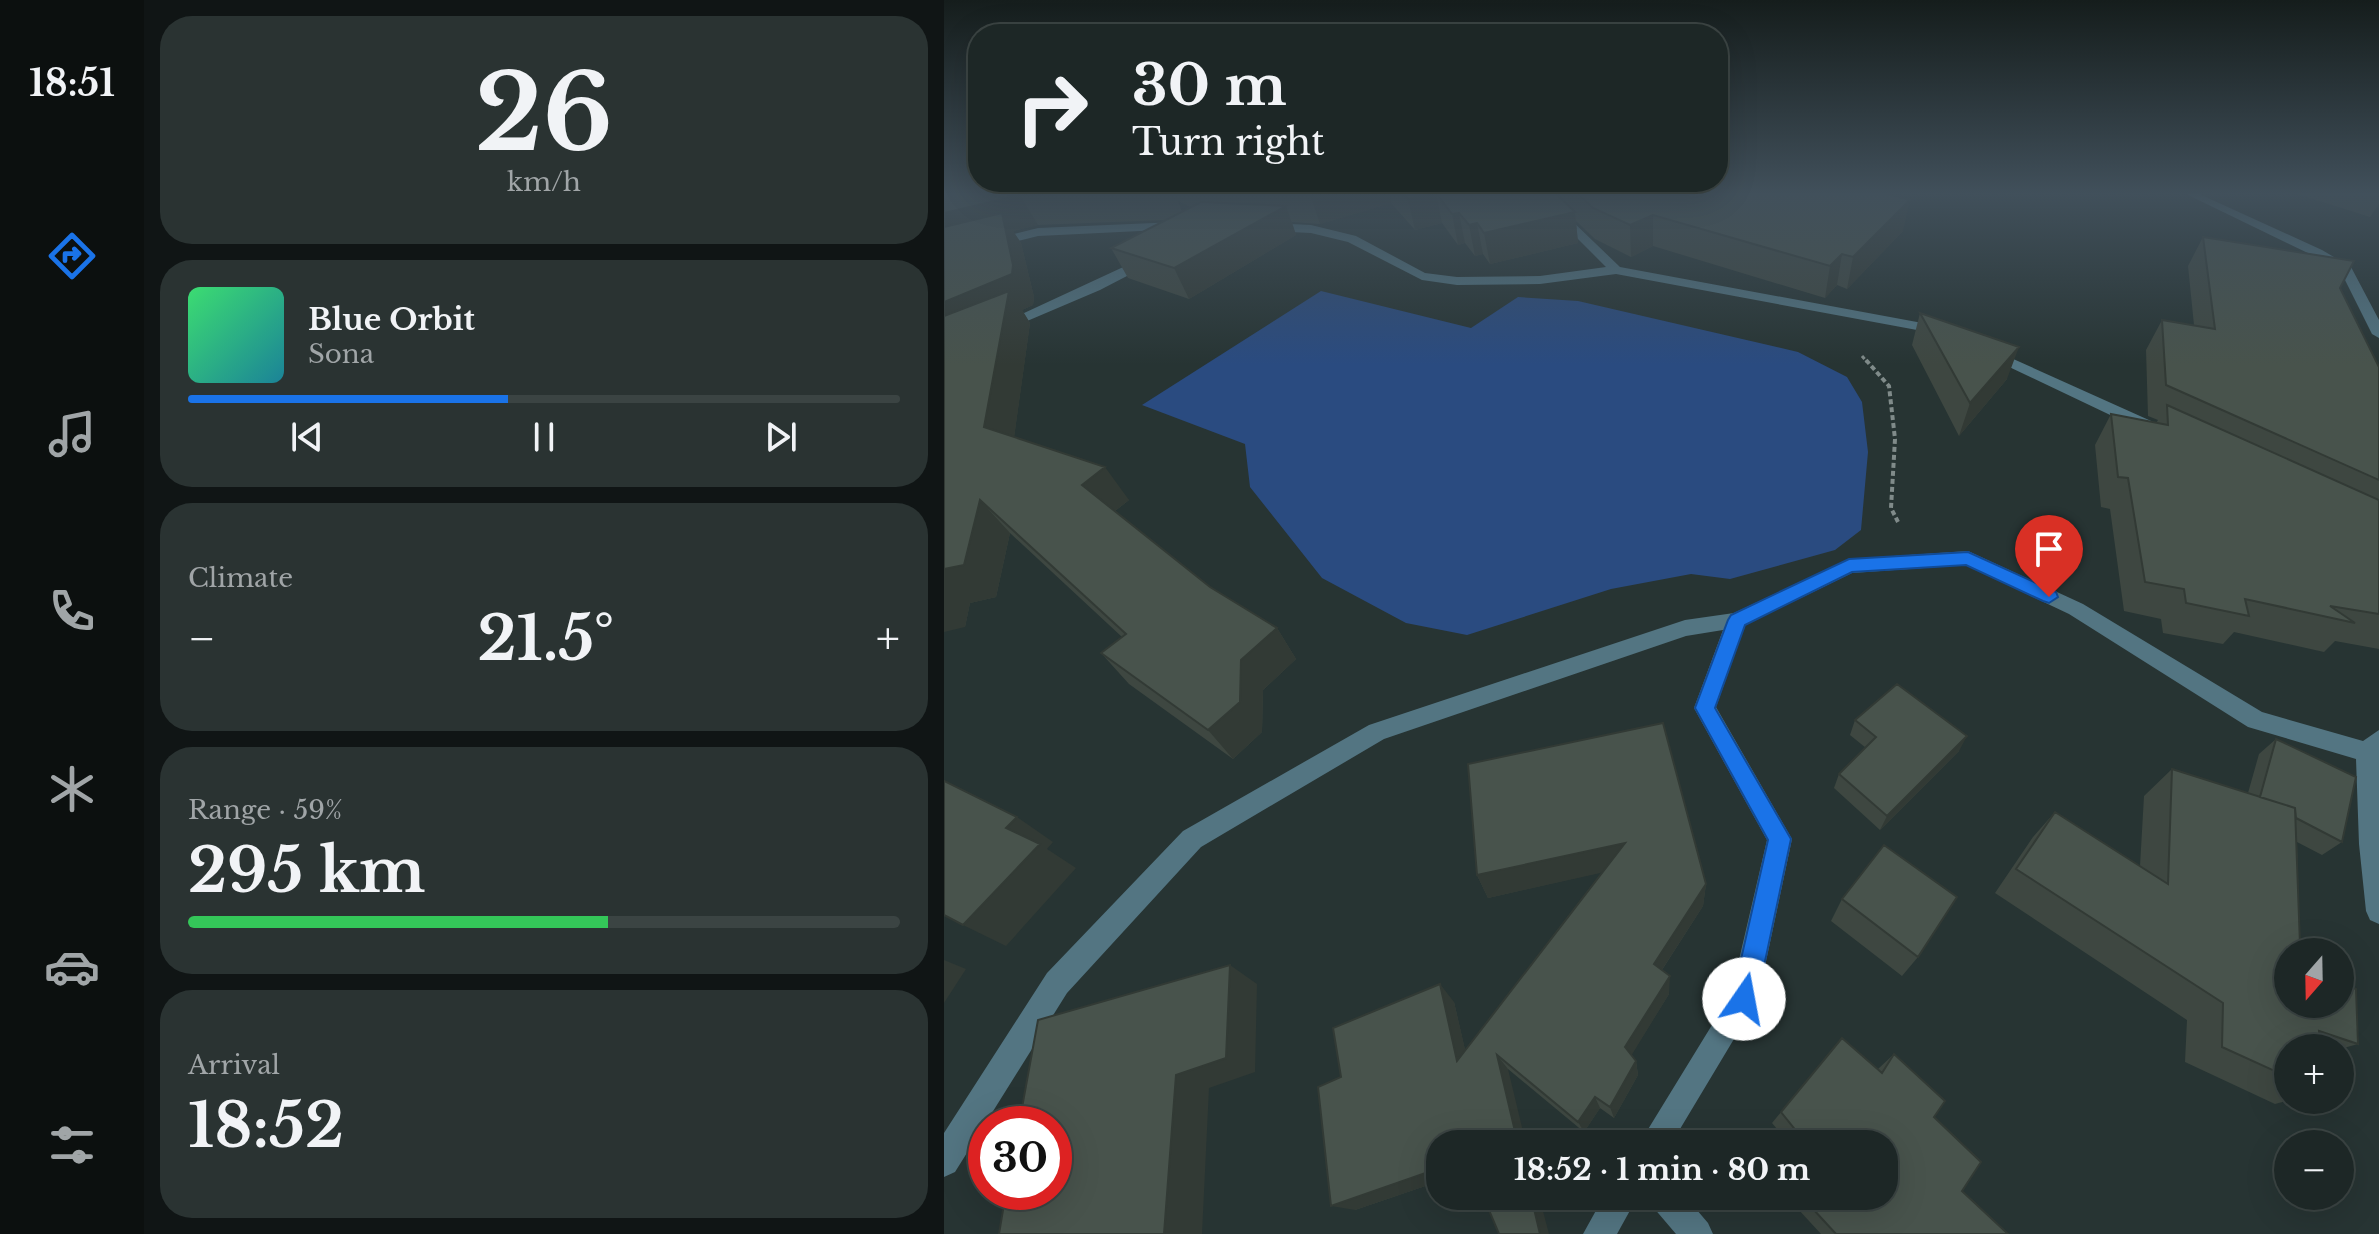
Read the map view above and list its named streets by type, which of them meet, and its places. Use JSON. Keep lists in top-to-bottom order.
{
  "north": "bottom",
  "page": {
    "tabs": "18:51",
    "tile": [
      ["26", "km/h"],
      "Climate",
      ["Range · 59%", "295 km"],
      ["Arrival", "18:52"]
    ],
    "turn": ["30 m", "Turn right"],
    "song": ["Blue Orbit", "Sona"],
    "heat": ["−", "21.5°", "+"],
    "map_buttons": ["+", "−"],
    "limit": "30",
    "trip": "18:52 · 1 min · 80 m"
  }
}
